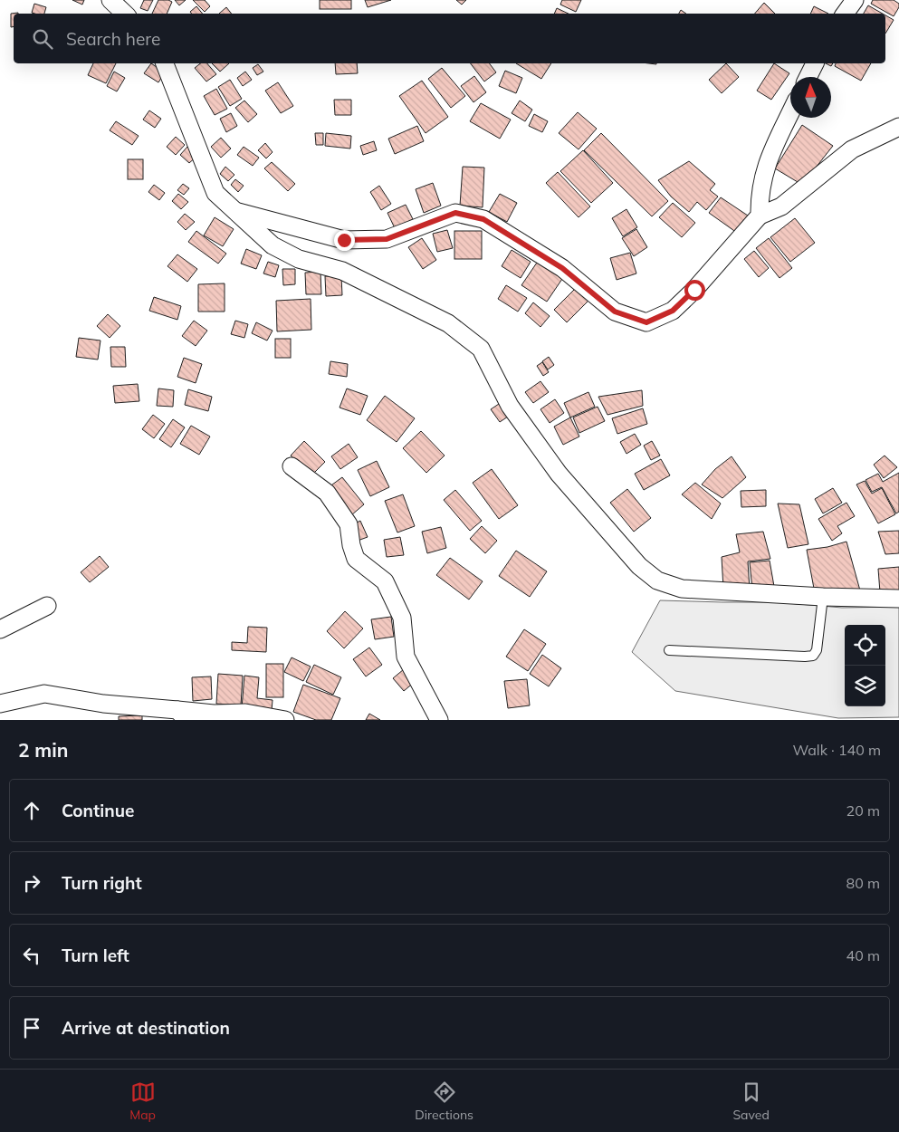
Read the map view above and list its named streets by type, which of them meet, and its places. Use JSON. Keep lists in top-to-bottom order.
{
  "north": "top",
  "page": {
    "search": "Search here",
    "heading": ["2 min", "Walk · 140 m"],
    "list": [
      ["Continue", "20 m"],
      ["Turn right", "80 m"],
      ["Turn left", "40 m"],
      "Arrive at destination"
    ],
    "nav": ["Map", "Directions", "Saved"]
  }
}
